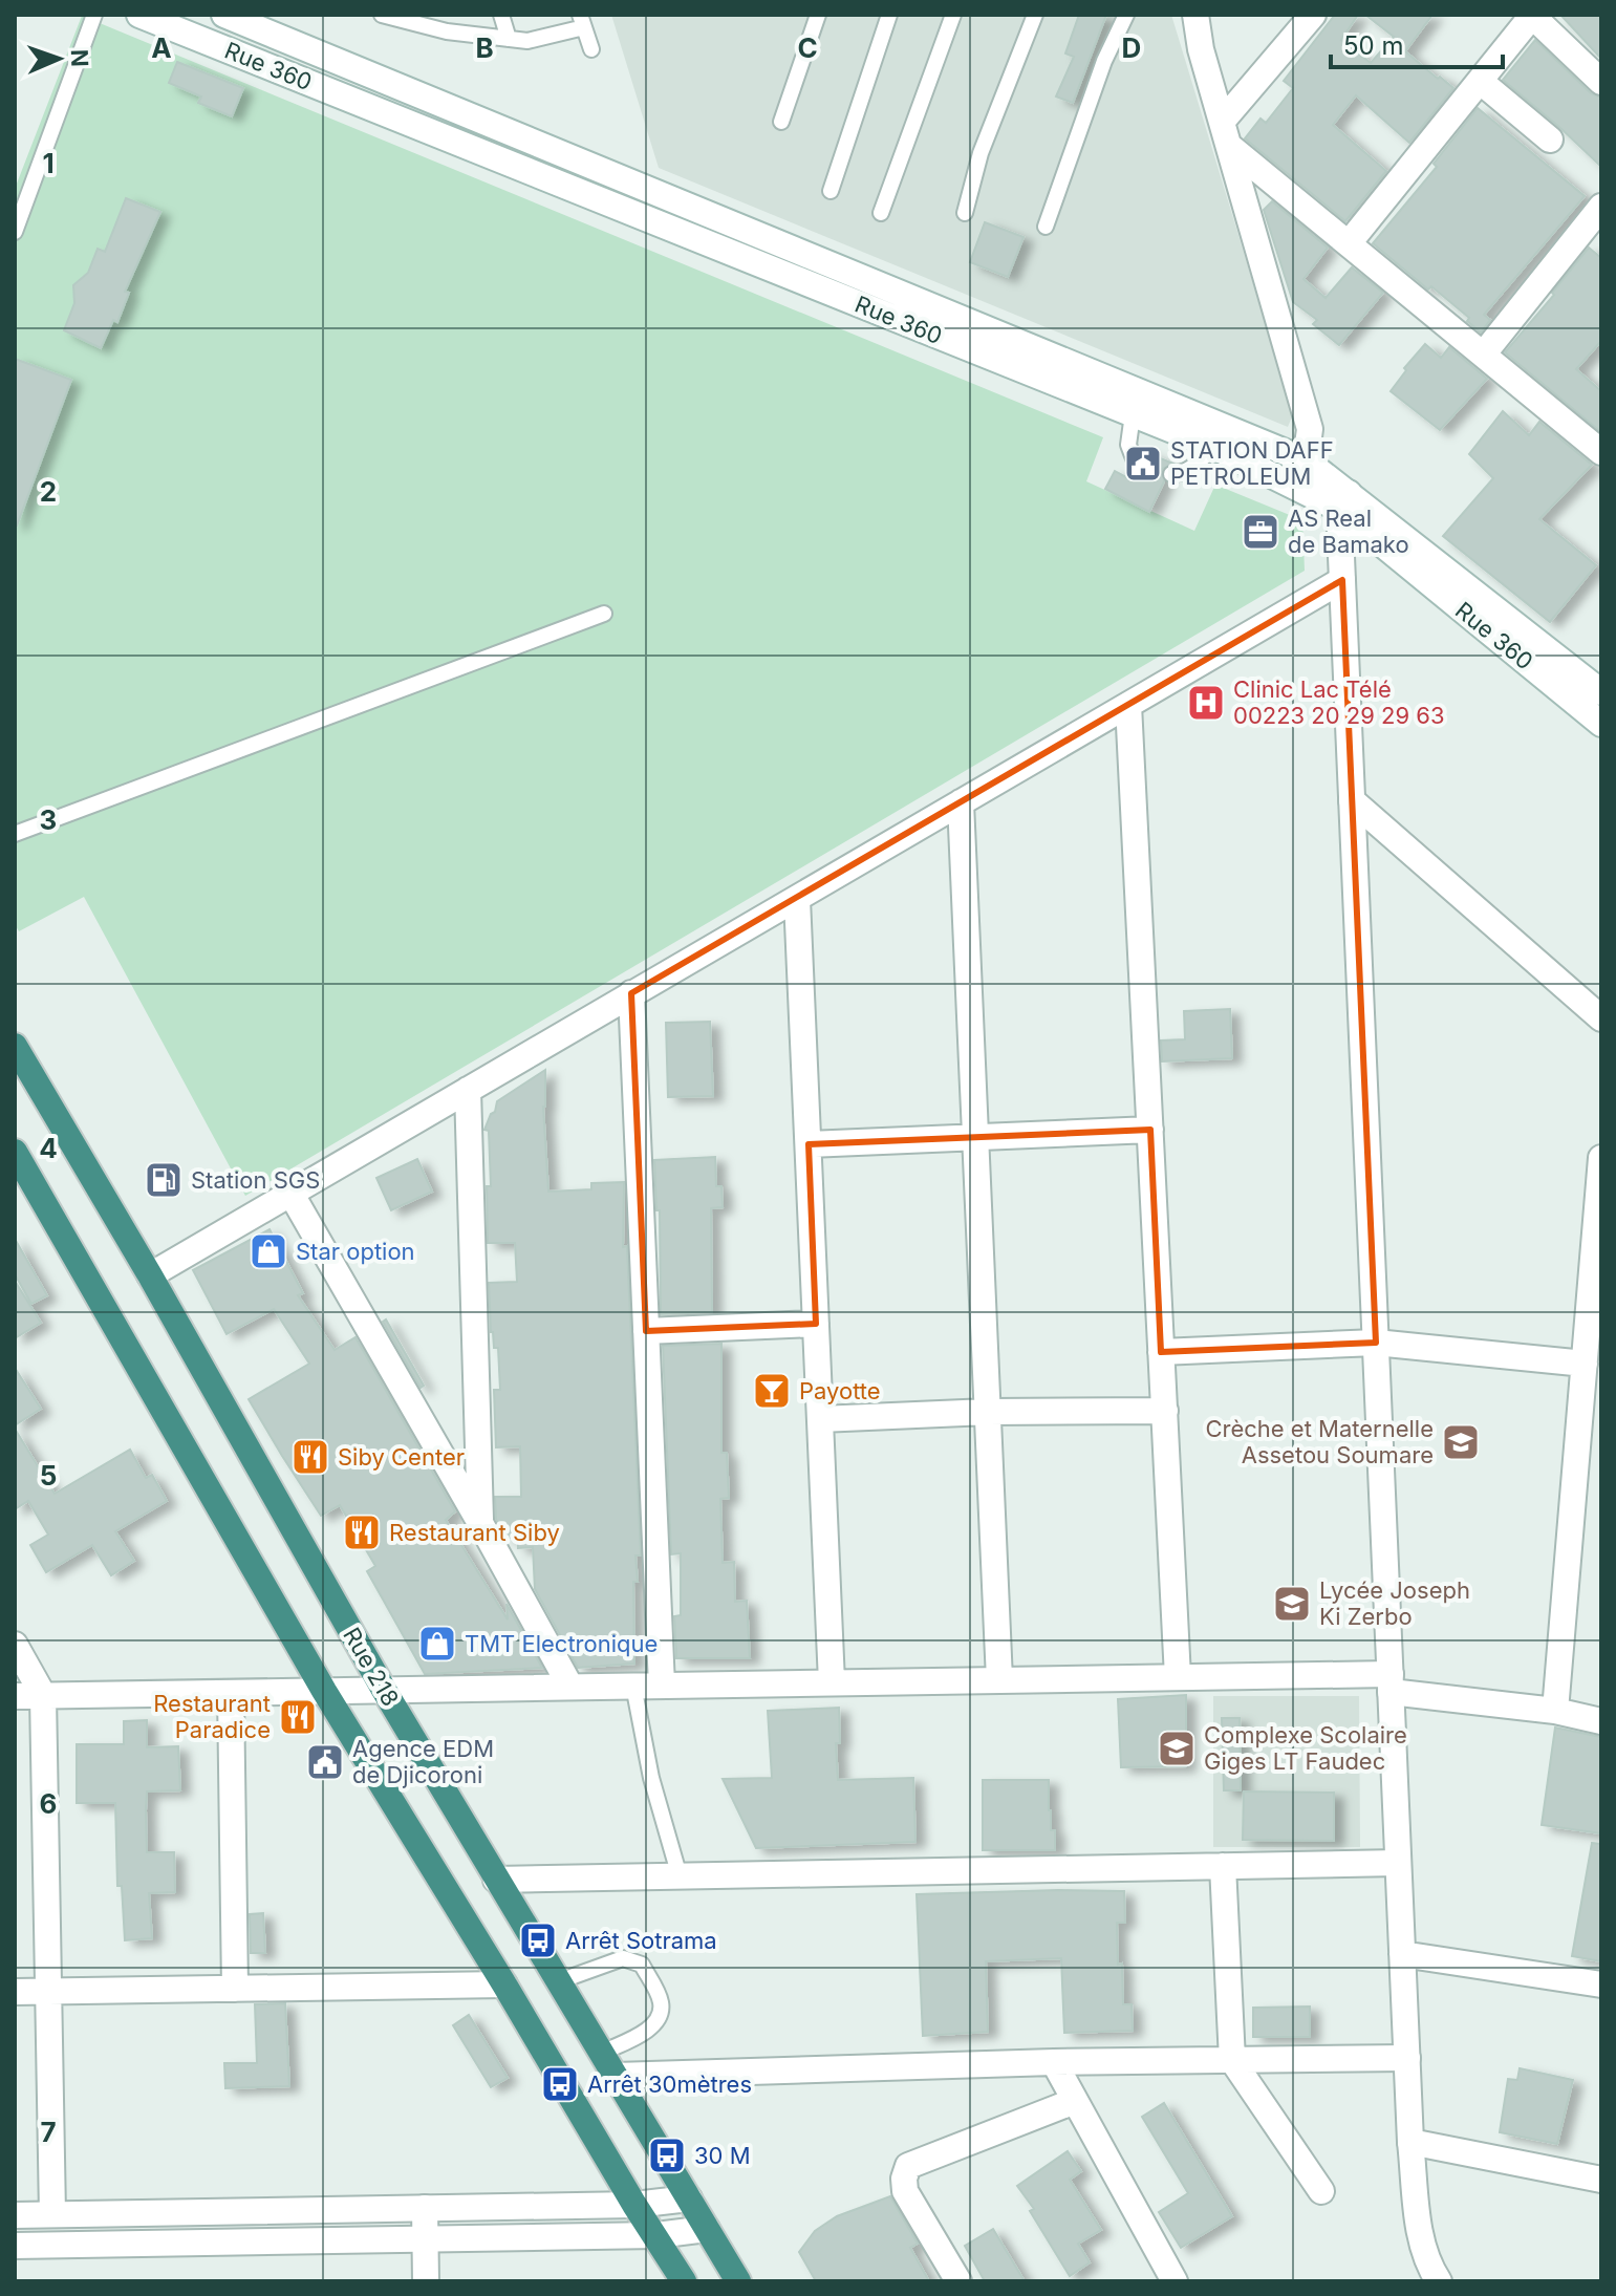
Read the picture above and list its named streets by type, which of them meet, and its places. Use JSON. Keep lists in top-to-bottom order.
{
  "streets": {
    "highway": ["Rue 218"],
    "street": ["Rue 360"]
  },
  "places": {
    "public building": ["STATION DAFF PETROLEUM", "Agence EDM de Djicoroni"],
    "office": ["AS Real de Bamako"],
    "hospital": ["Clinic Lac Télé 00223 20 29 29 63"],
    "fuel station": ["Station SGS"],
    "shop": ["Star option", "TMT Electronique"],
    "bar": ["Payotte"],
    "school or university": ["Crèche et Maternelle Assetou Soumare", "Lycée Joseph Ki Zerbo", "Complexe Scolaire Giges LT Faudec"],
    "restaurant": ["Siby Center", "Restaurant Siby", "Restaurant Paradice"],
    "bus stop": ["Arrêt Sotrama", "Arrêt 30mètres", "30 M"]
  },
  "scale_bar": "50 m",
  "north": "right",
  "grid": {
    "columns": [
      "A",
      "B",
      "C",
      "D"
    ],
    "rows": [
      "1",
      "2",
      "3",
      "4",
      "5",
      "6",
      "7"
    ]
  }
}
